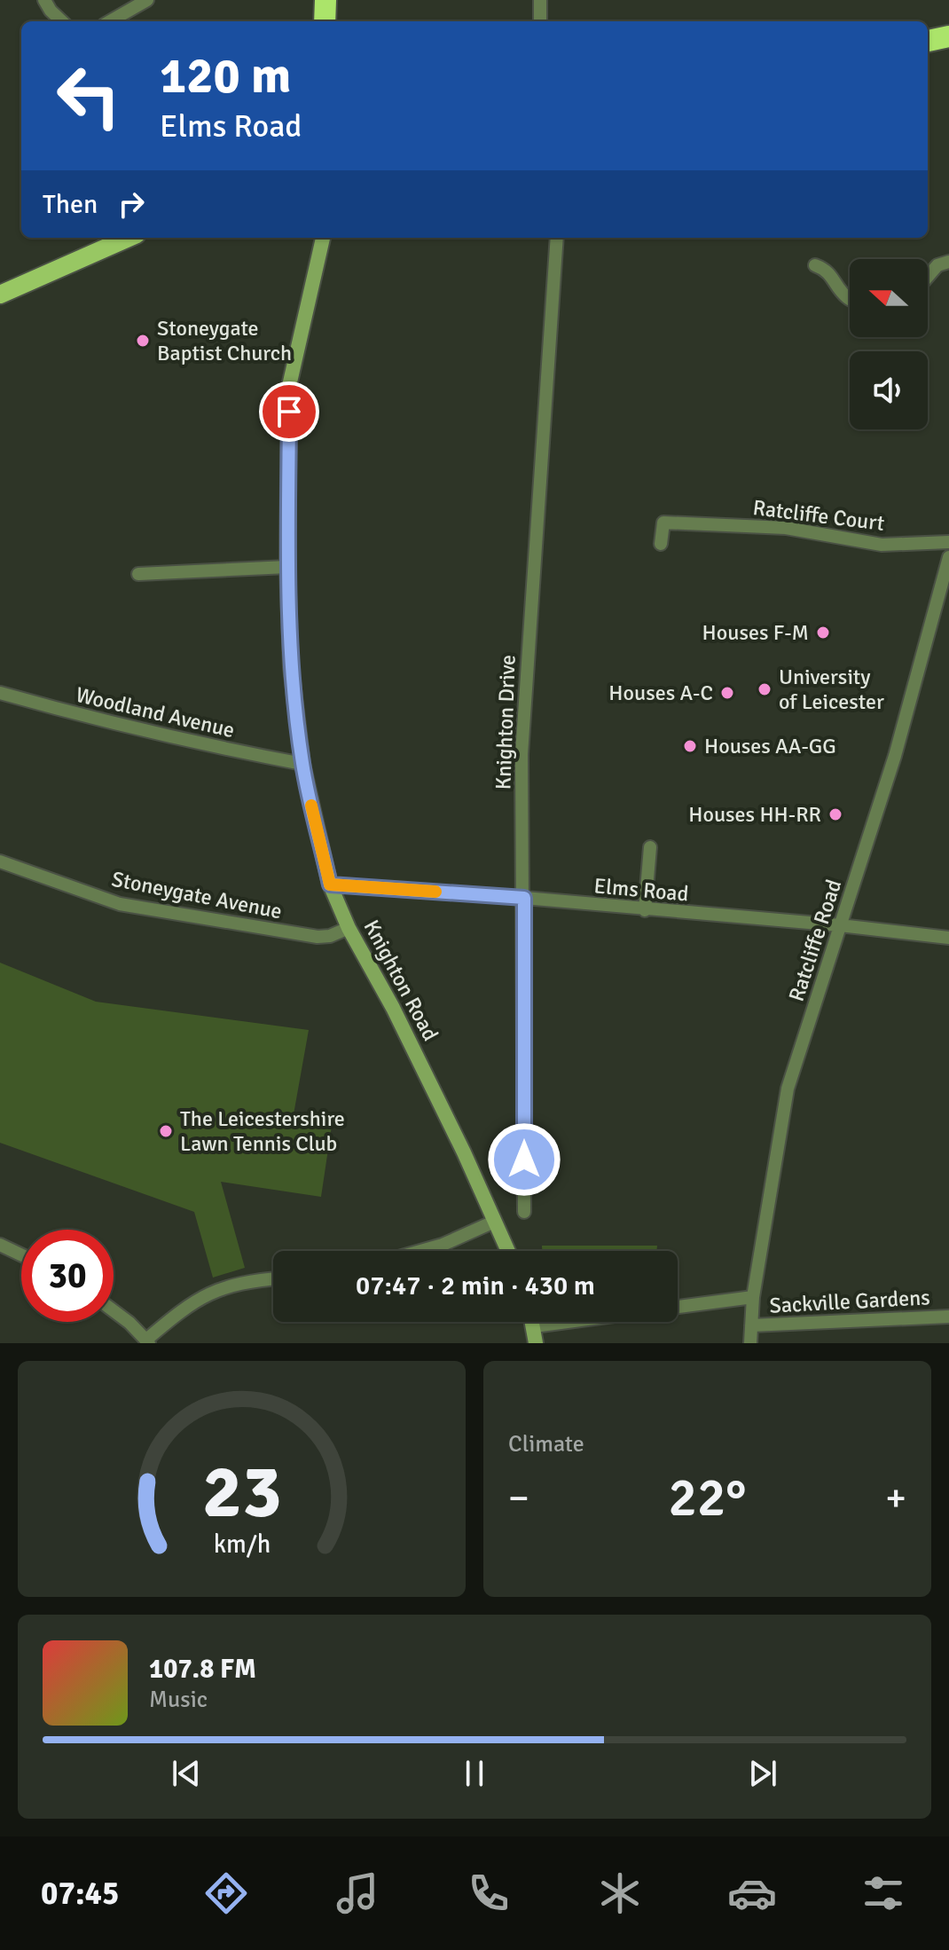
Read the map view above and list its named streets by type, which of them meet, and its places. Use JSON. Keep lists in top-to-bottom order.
{
  "streets": {
    "street": [
      "Ratcliffe Court",
      "Woodland Avenue",
      "Knighton Drive",
      "Elms Road",
      "Stoneygate Avenue",
      "Ratcliffe Road",
      "Knighton Road",
      "Sackville Gardens"
    ]
  },
  "crossings": [
    ["Woodland Avenue", "Knighton Road"],
    ["Knighton Drive", "Elms Road"],
    ["Elms Road", "Ratcliffe Road"],
    ["Elms Road", "Knighton Road"],
    ["Stoneygate Avenue", "Knighton Road"],
    ["Ratcliffe Road", "Sackville Gardens"]
  ],
  "places": [
    "Stoneygate Baptist Church",
    "Houses F-M",
    "University of Leicester",
    "Houses A-C",
    "Houses AA-GG",
    "Houses HH-RR",
    "The Leicestershire Lawn Tennis Club"
  ],
  "north": "left",
  "page": {
    "turn": ["120 m", "Elms Road"],
    "then": "Then",
    "limit": "30",
    "trip": "07:47 · 2 min · 430 m",
    "tile": "Climate",
    "heat": ["−", "22°", "+"],
    "song": ["107.8 FM", "Music"],
    "tabs": "07:45",
    "gauge": ["23", "km/h"]
  }
}
